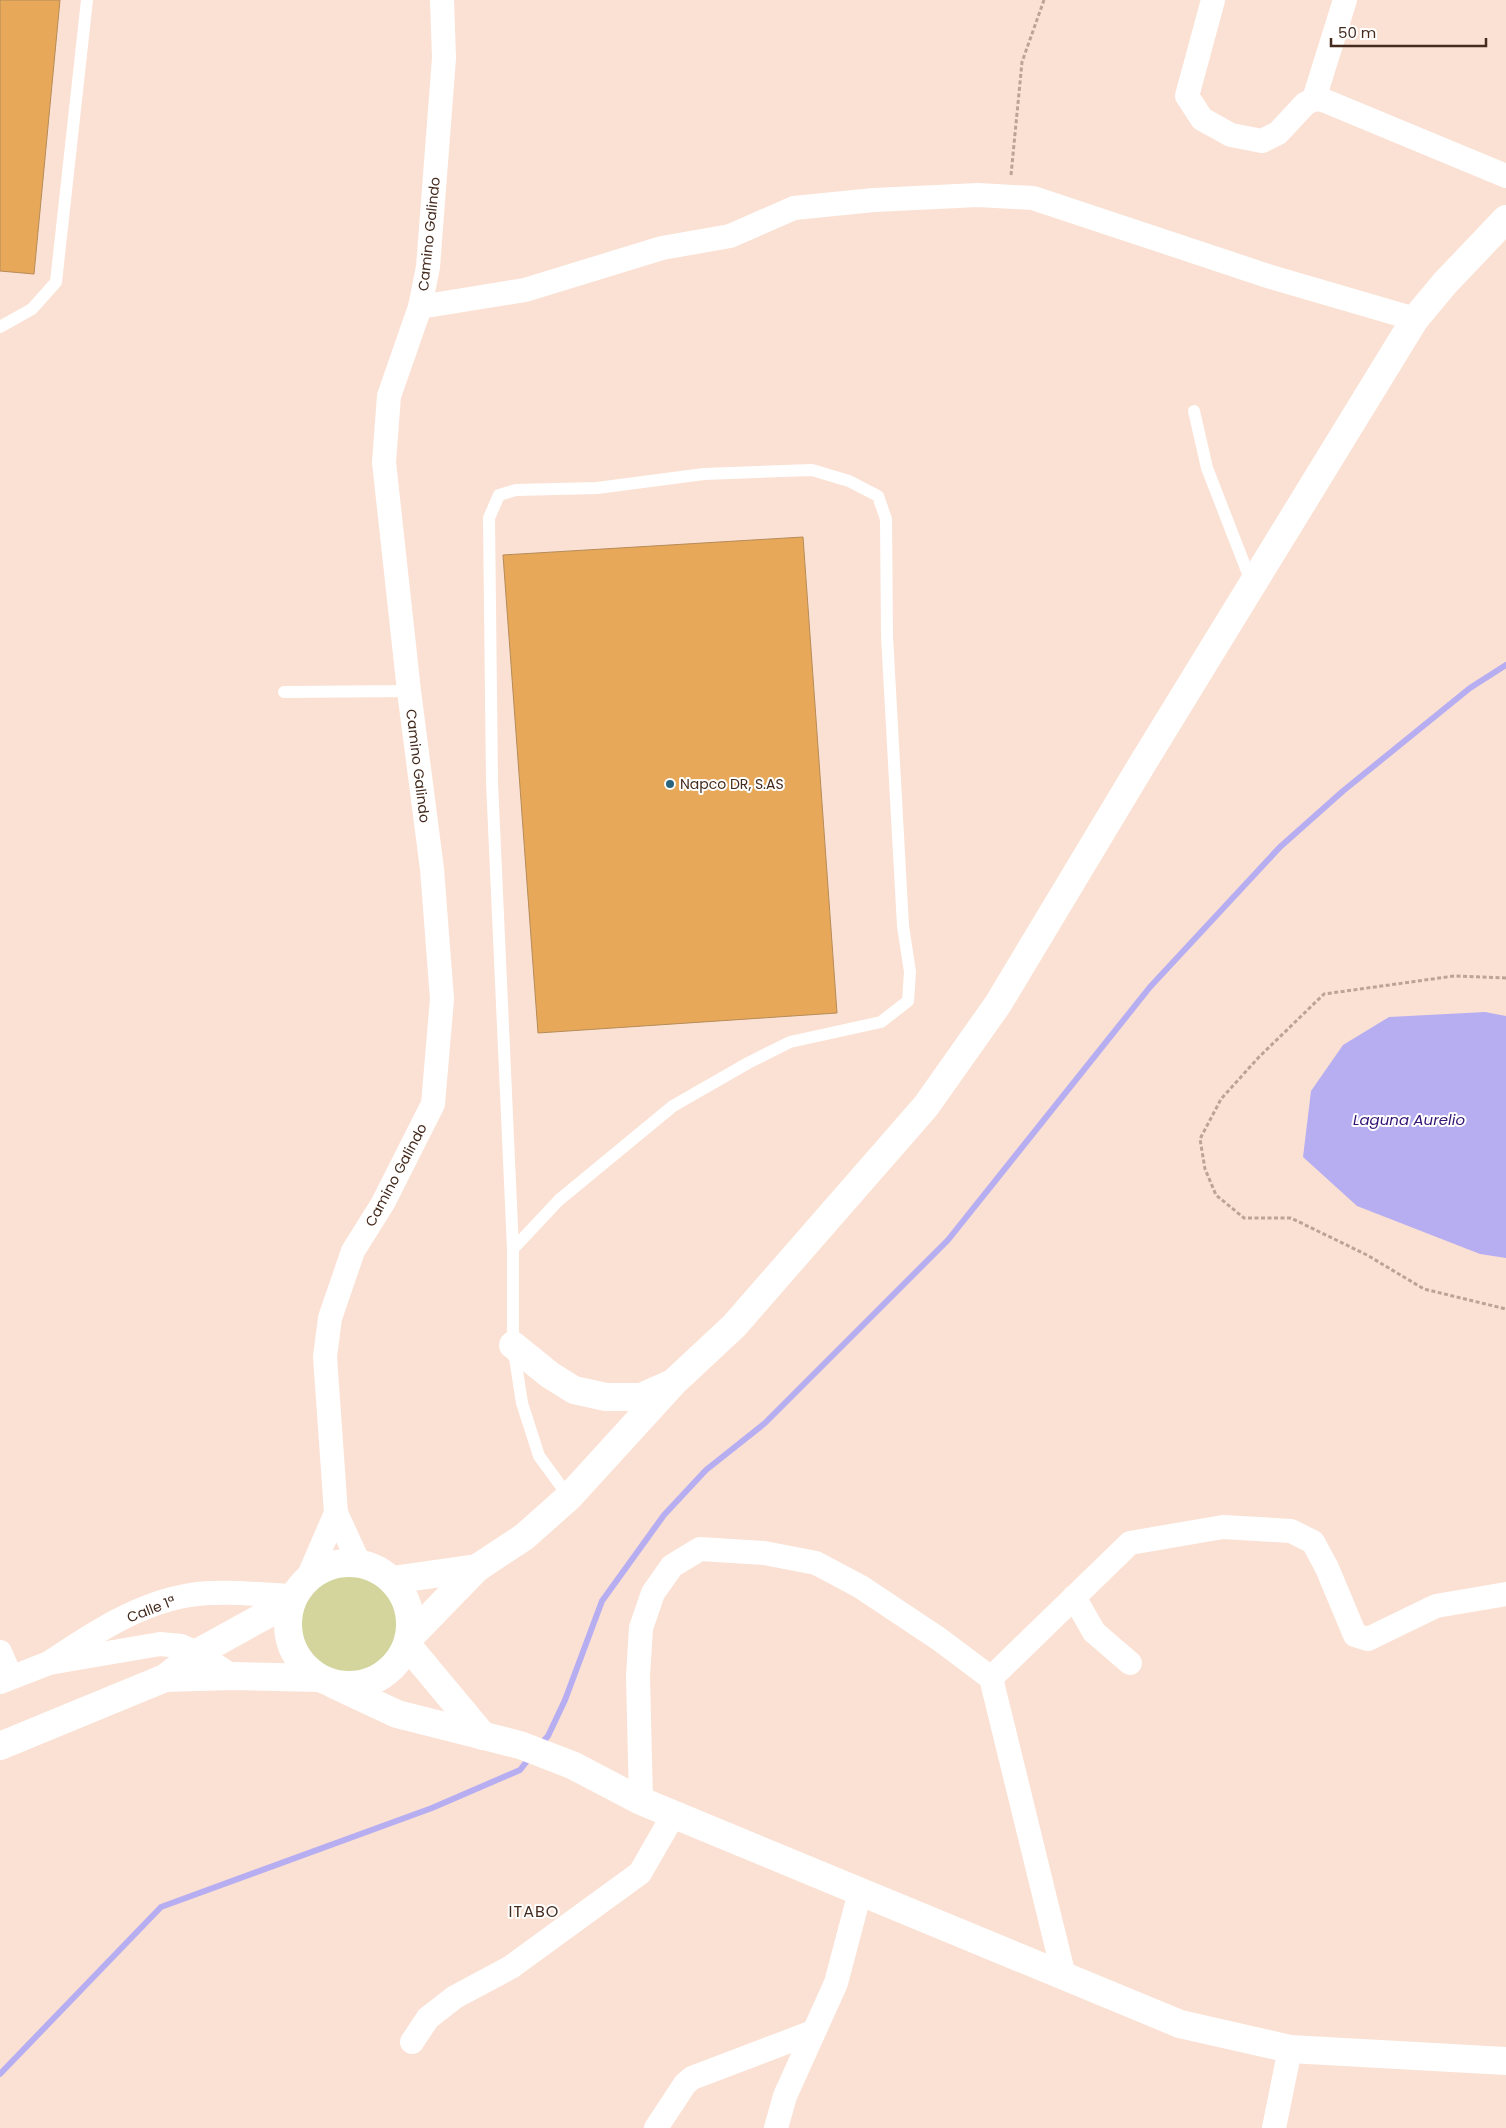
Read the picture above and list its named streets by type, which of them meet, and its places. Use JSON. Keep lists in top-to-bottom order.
{
  "streets": {
    "street": ["Camino Galindo", "Calle 1ª"]
  },
  "crossings": [
    ["Camino Galindo", "Calle 1ª"]
  ],
  "districts": ["ITABO"],
  "water": ["Laguna Aurelio"],
  "places": ["Napco DR, S.AS"],
  "scale_bar": "50 m"
}
